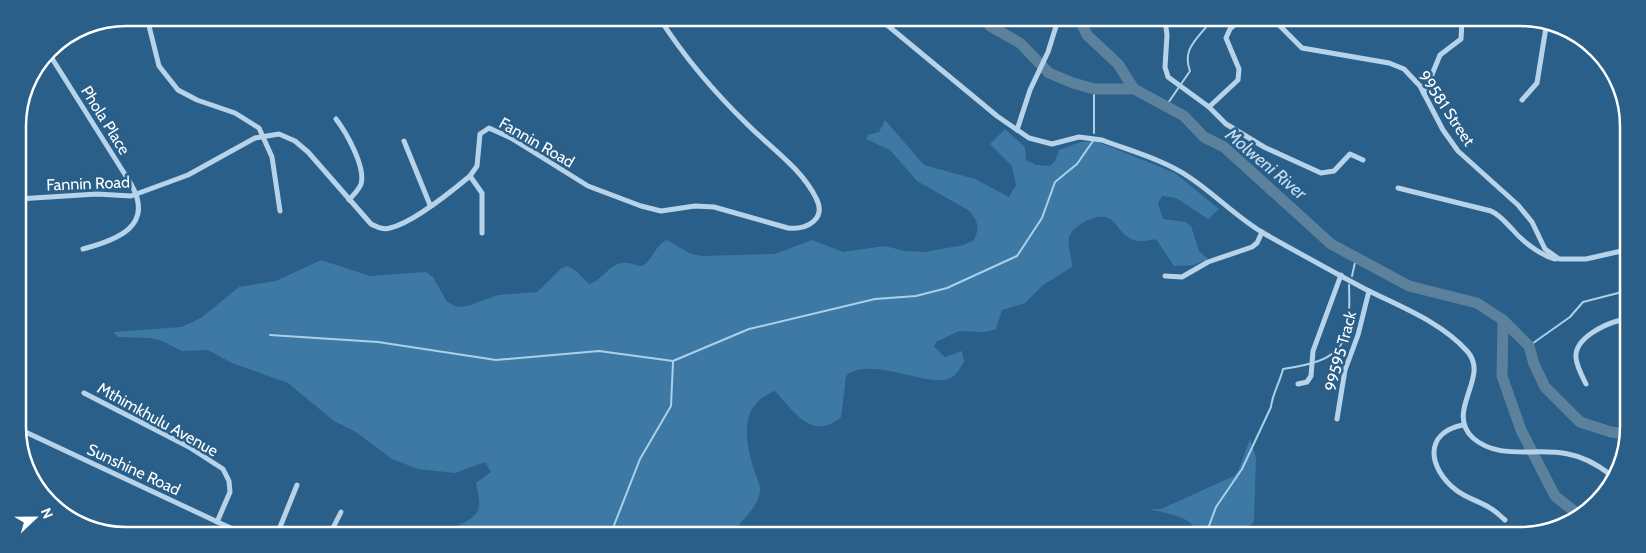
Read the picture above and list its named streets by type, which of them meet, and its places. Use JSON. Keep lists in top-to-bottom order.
{
  "streets": {
    "street": [
      "99581 Street",
      "Phola Place",
      "Fannin Road",
      "99595 Track",
      "Mthimkhulu Avenue",
      "Sunshine Road"
    ]
  },
  "crossings": [
    ["Phola Place", "Fannin Road"],
    ["Mthimkhulu Avenue", "Sunshine Road"]
  ],
  "water": ["Molweni River"],
  "north": "right"
}
